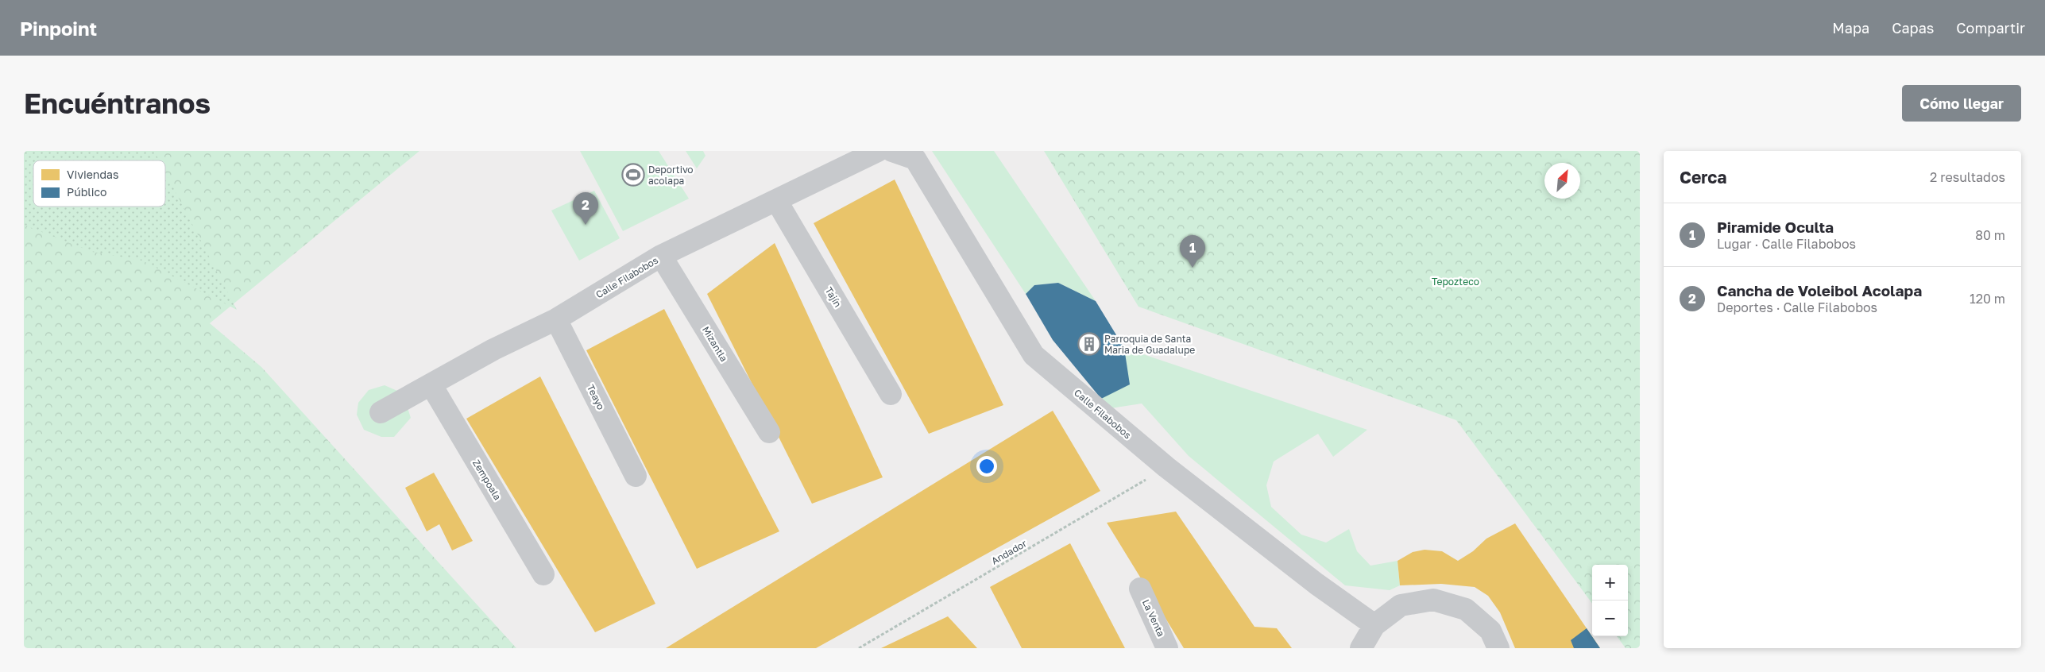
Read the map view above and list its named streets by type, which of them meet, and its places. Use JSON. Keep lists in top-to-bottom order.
{
  "streets": {
    "street": [
      "Calle Filabobos",
      "Tajín",
      "Mizantla",
      "Teayo",
      "Zempoala",
      "La Venta"
    ],
    "path": ["Andador"]
  },
  "crossings": [
    ["Calle Filabobos", "Tajín"],
    ["Calle Filabobos", "Mizantla"],
    ["Calle Filabobos", "Teayo"],
    ["Calle Filabobos", "Zempoala"],
    ["Calle Filabobos", "Andador"]
  ],
  "parks": ["Tepozteco"],
  "places": {
    "sports": ["Deportivo acolapa"],
    "building": ["Parroquia de Santa Maria de Guadalupe"]
  },
  "legend": ["Viviendas", "Público"],
  "north": "top right",
  "page": {
    "header": "Pinpoint",
    "nav": ["Mapa", "Capas", "Compartir"],
    "buttons": "Cómo llegar",
    "title": "Encuéntranos",
    "heading": ["Cerca", "2 resultados"],
    "pins": ["2", "1"],
    "list": [
      {
        "mark": "1",
        "name": "Piramide Oculta",
        "note": "Lugar · Calle Filabobos",
        "value": "80 m"
      },
      {
        "mark": "2",
        "name": "Cancha de Voleibol Acolapa",
        "note": "Deportes · Calle Filabobos",
        "value": "120 m"
      }
    ],
    "map_buttons": ["+", "−"]
  }
}
